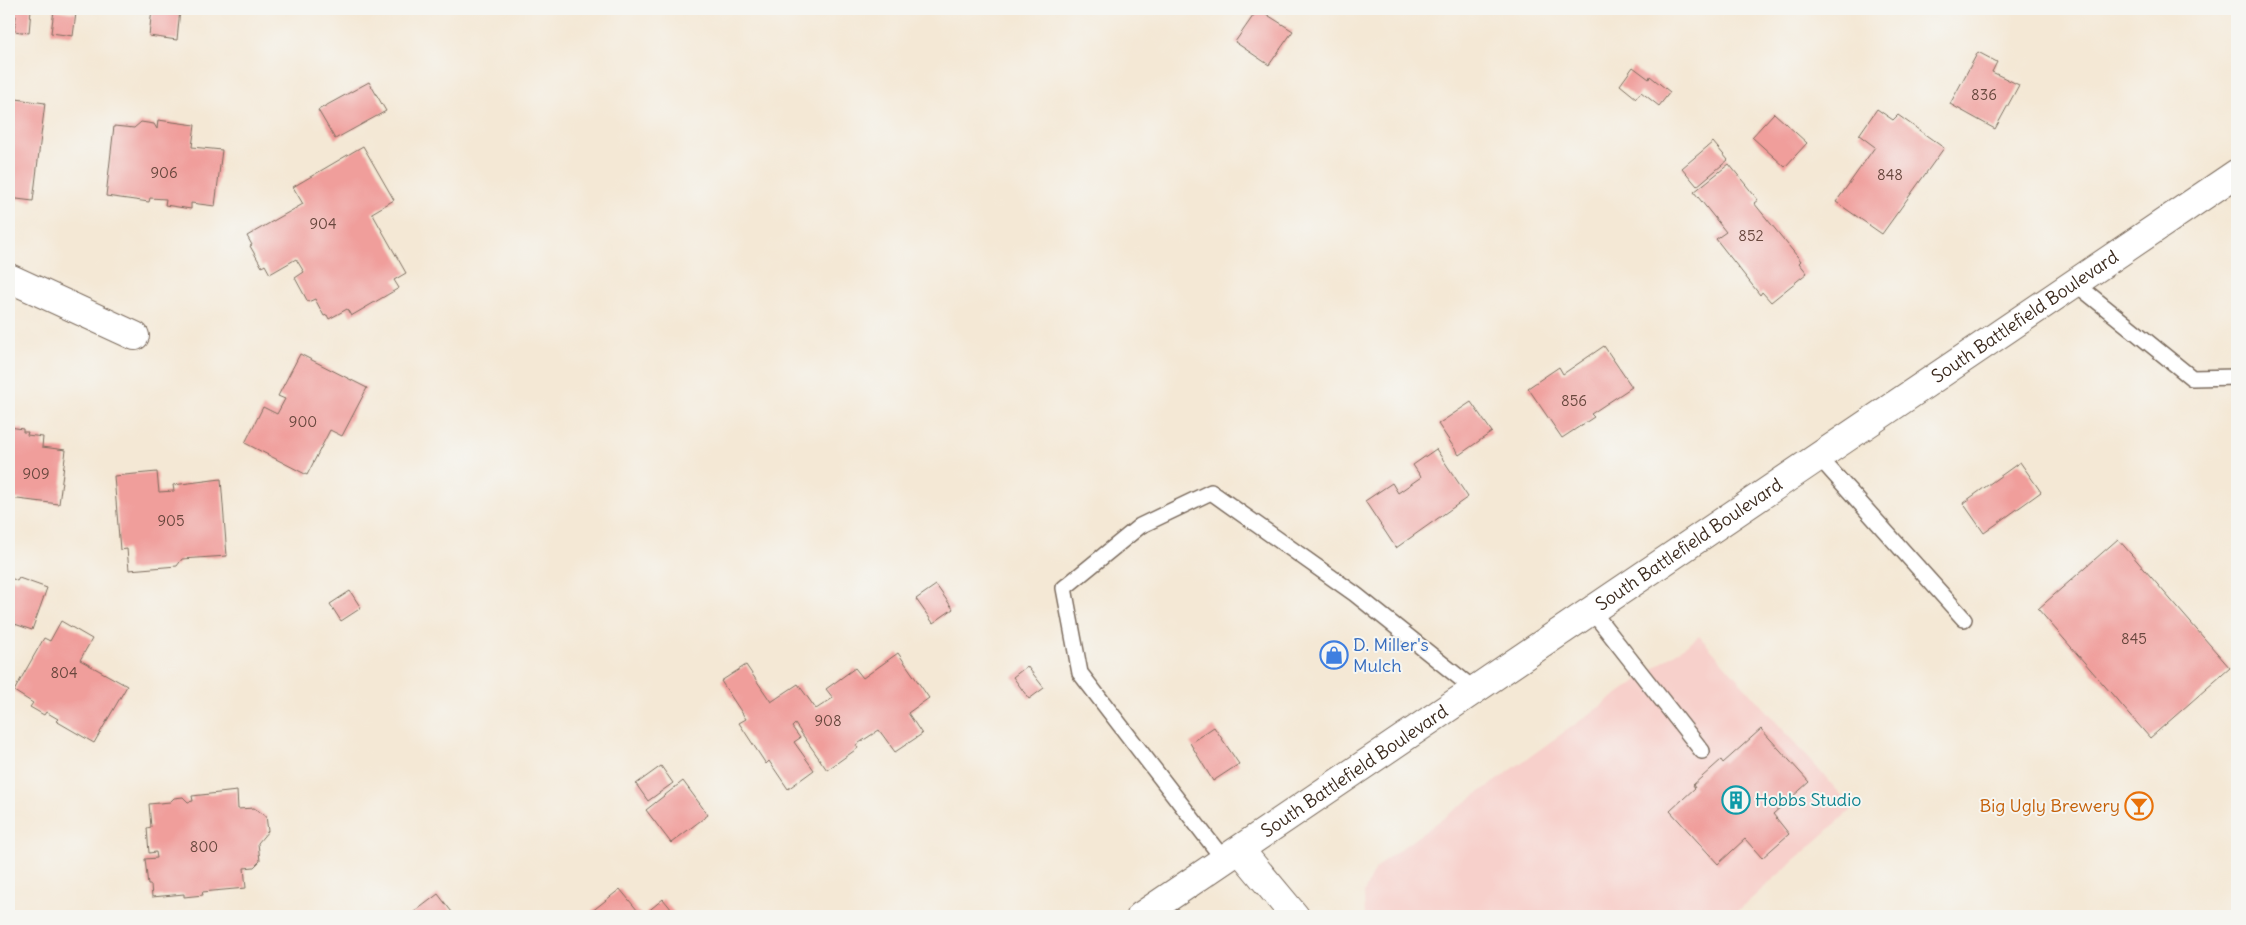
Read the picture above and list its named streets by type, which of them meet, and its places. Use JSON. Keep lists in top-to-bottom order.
{
  "streets": {
    "main road": ["South Battlefield Boulevard"]
  },
  "places": {
    "shop": ["D. Miller's Mulch"],
    "building": ["Hobbs Studio"],
    "bar": ["Big Ugly Brewery"]
  },
  "house_numbers": [
    "836",
    "906",
    "848",
    "904",
    "852",
    "856",
    "900",
    "909",
    "905",
    "845",
    "804",
    "908",
    "800"
  ]
}
